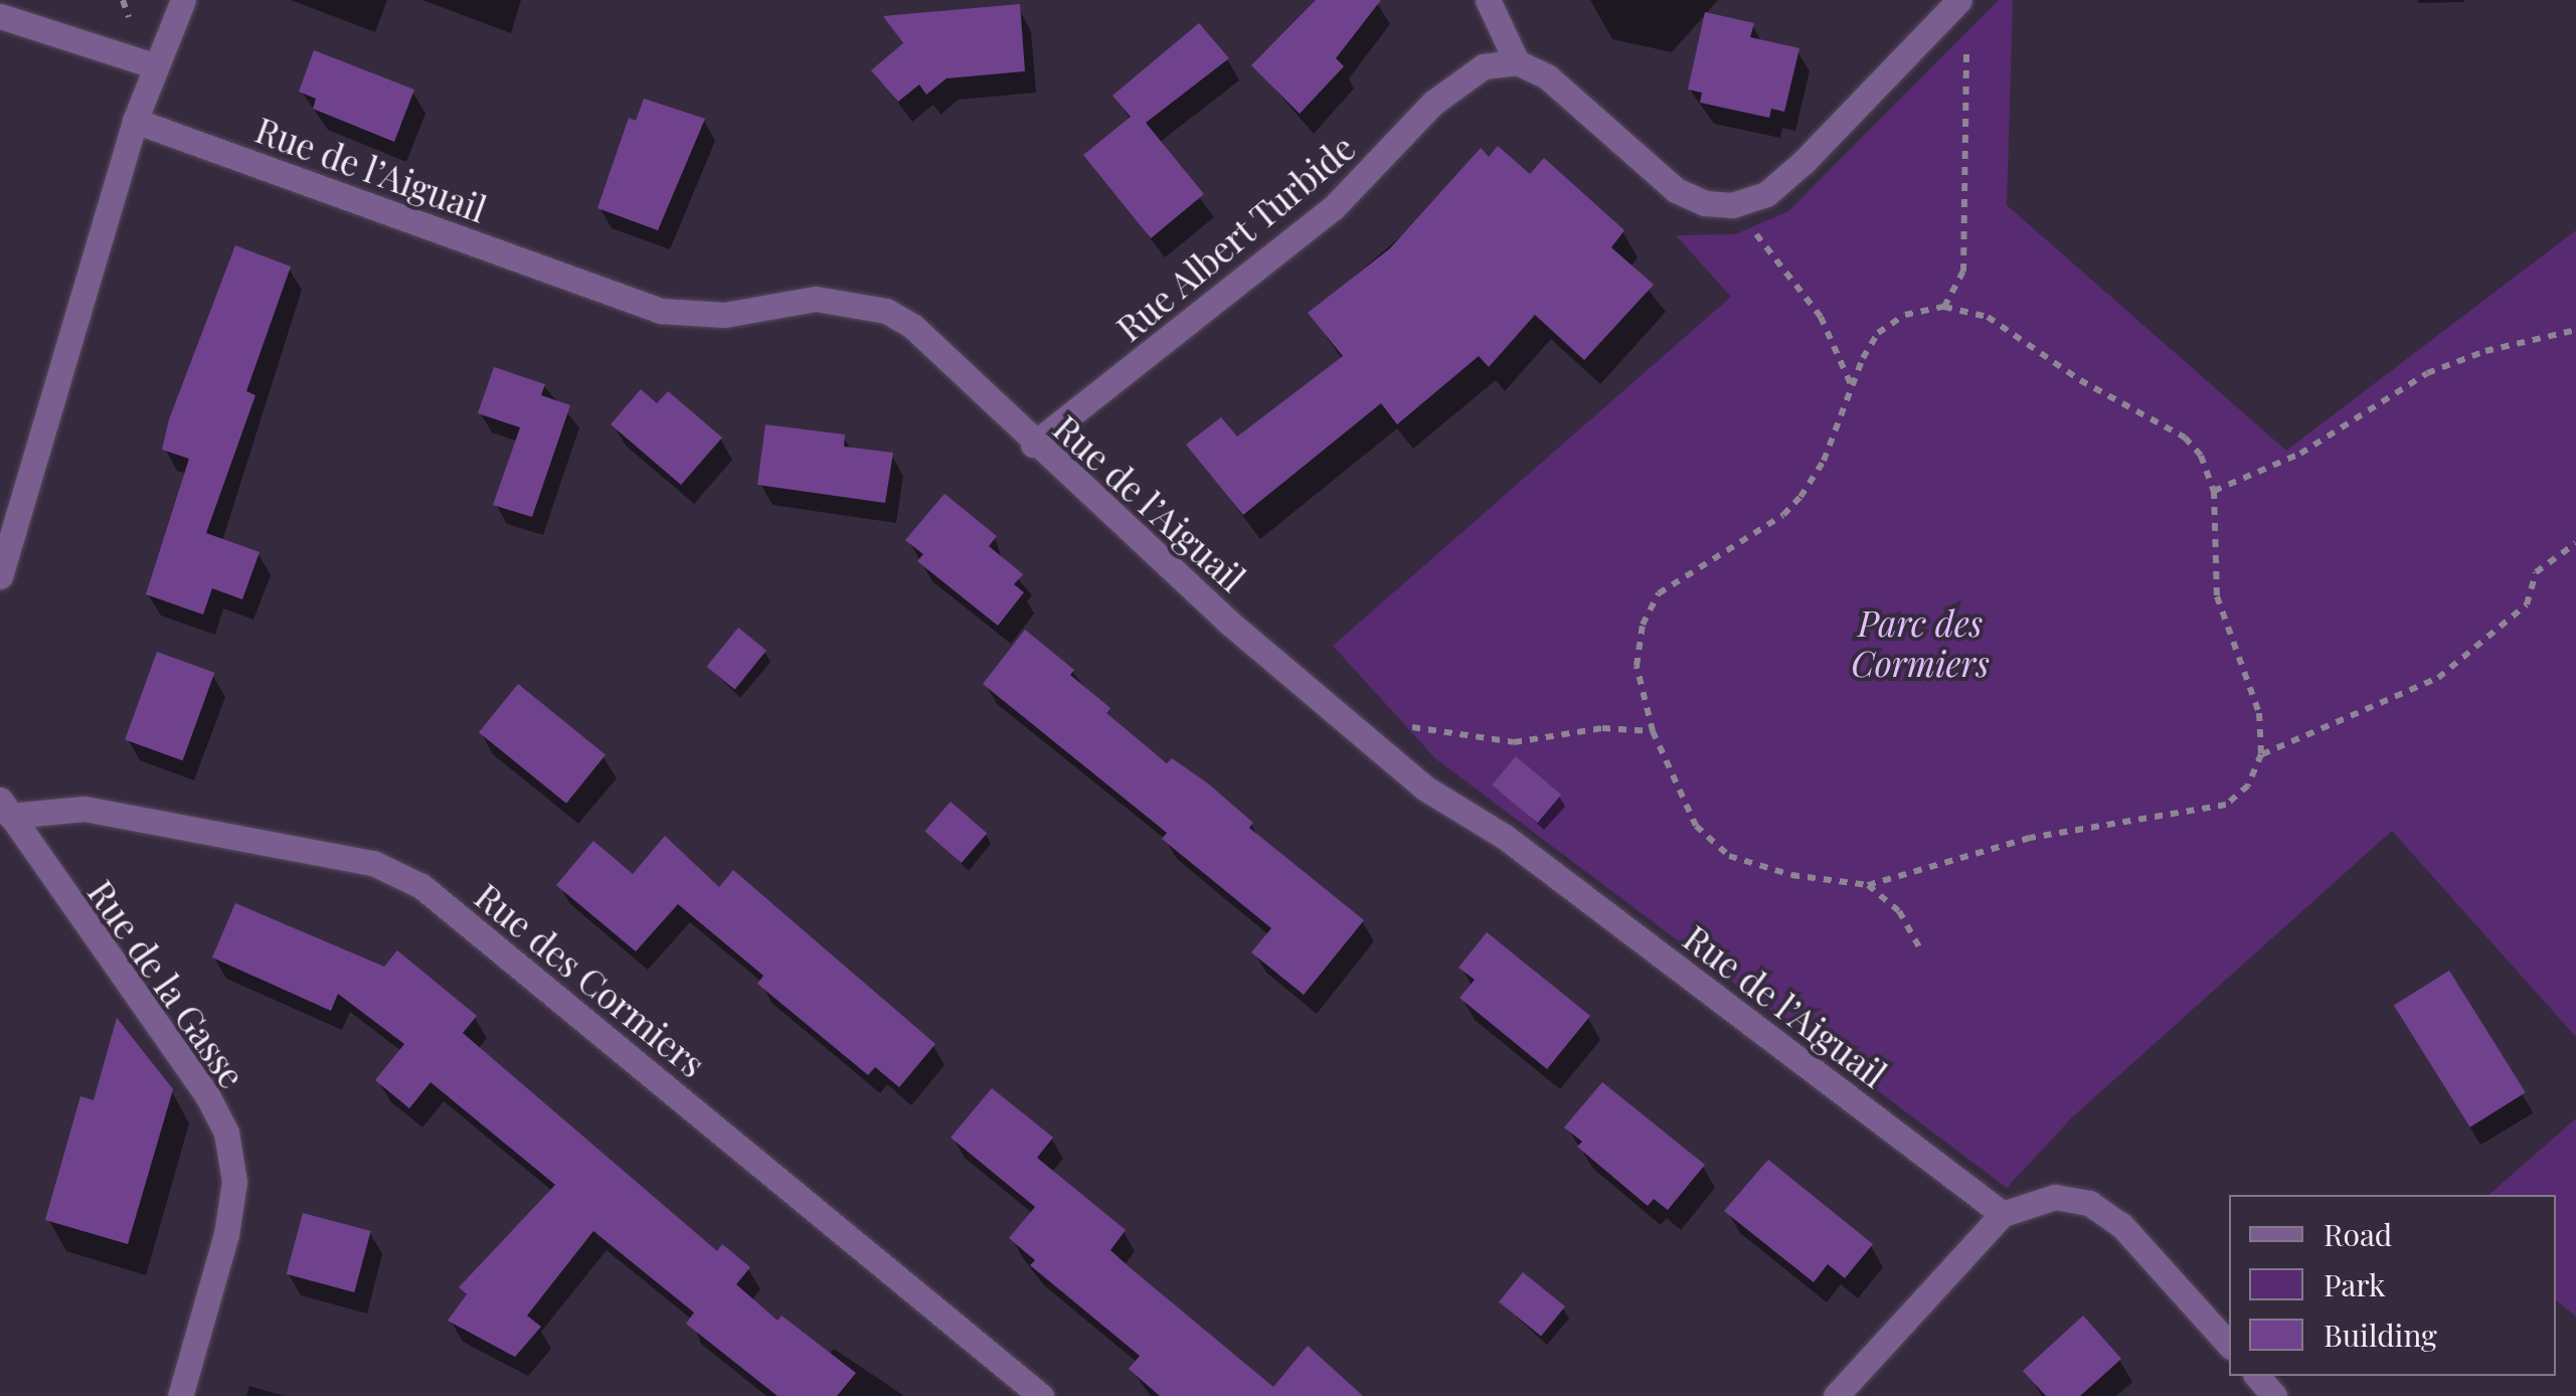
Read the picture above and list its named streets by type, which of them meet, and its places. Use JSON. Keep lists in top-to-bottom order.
{
  "streets": {
    "street": [
      "Rue de l’Aiguail",
      "Rue Albert Turbide",
      "Rue des Cormiers",
      "Rue de la Gasse"
    ]
  },
  "crossings": [
    ["Rue de l’Aiguail", "Rue Albert Turbide"],
    ["Rue des Cormiers", "Rue de la Gasse"]
  ],
  "parks": ["Parc des Cormiers"],
  "legend": ["Road", "Park", "Building"]
}
